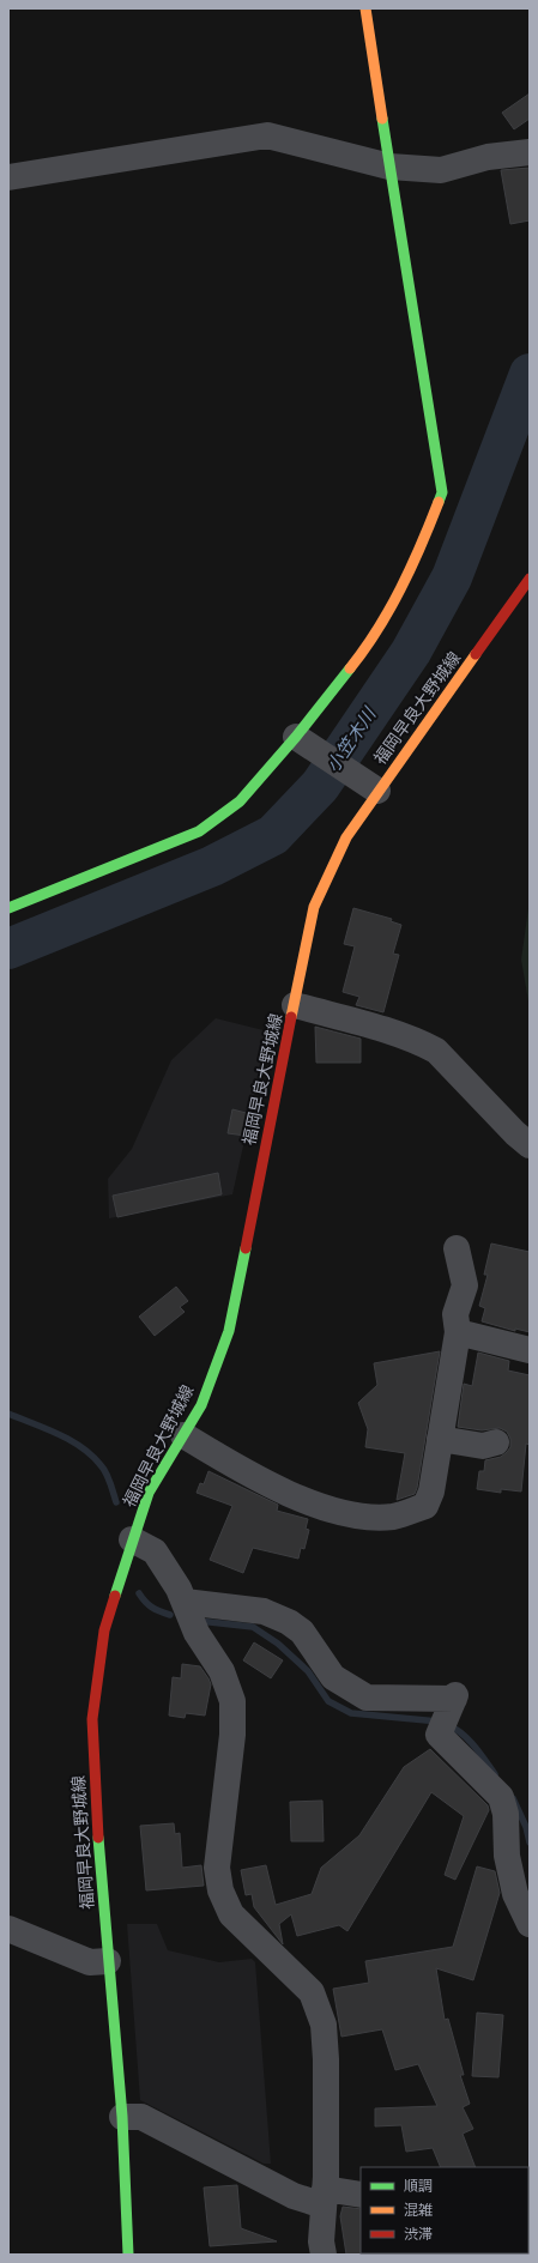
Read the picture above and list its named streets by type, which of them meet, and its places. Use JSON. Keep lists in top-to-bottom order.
{
  "streets": {
    "main road": ["福岡早良大野城線"]
  },
  "water": ["小笠木川"],
  "legend": ["順調", "混雑", "渋滞"]
}
